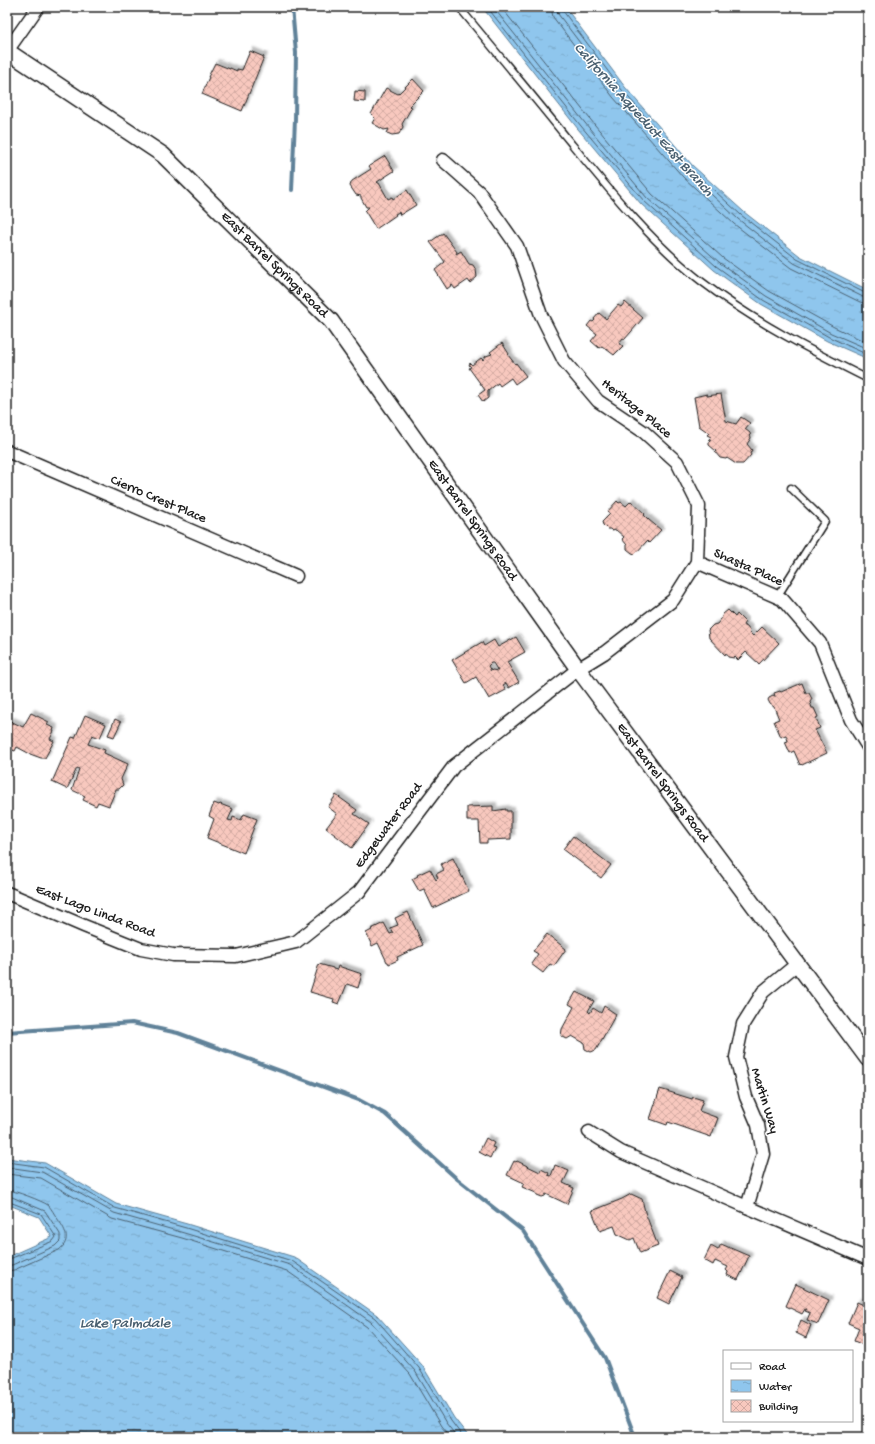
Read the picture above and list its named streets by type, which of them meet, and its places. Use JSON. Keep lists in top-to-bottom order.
{
  "streets": {
    "street": [
      "East Barrel Springs Road",
      "Heritage Place",
      "Cierro Crest Place",
      "Shasta Place",
      "Edgewater Road",
      "East Lago Linda Road",
      "Martin Way"
    ]
  },
  "crossings": [
    ["East Barrel Springs Road", "Edgewater Road"],
    ["East Barrel Springs Road", "Martin Way"],
    ["Heritage Place", "Shasta Place"],
    ["Heritage Place", "Edgewater Road"],
    ["Shasta Place", "Edgewater Road"],
    ["Edgewater Road", "East Lago Linda Road"]
  ],
  "water": ["California Aqueduct East Branch", "Lake Palmdale"],
  "legend": ["Road", "Water", "Building"]
}
